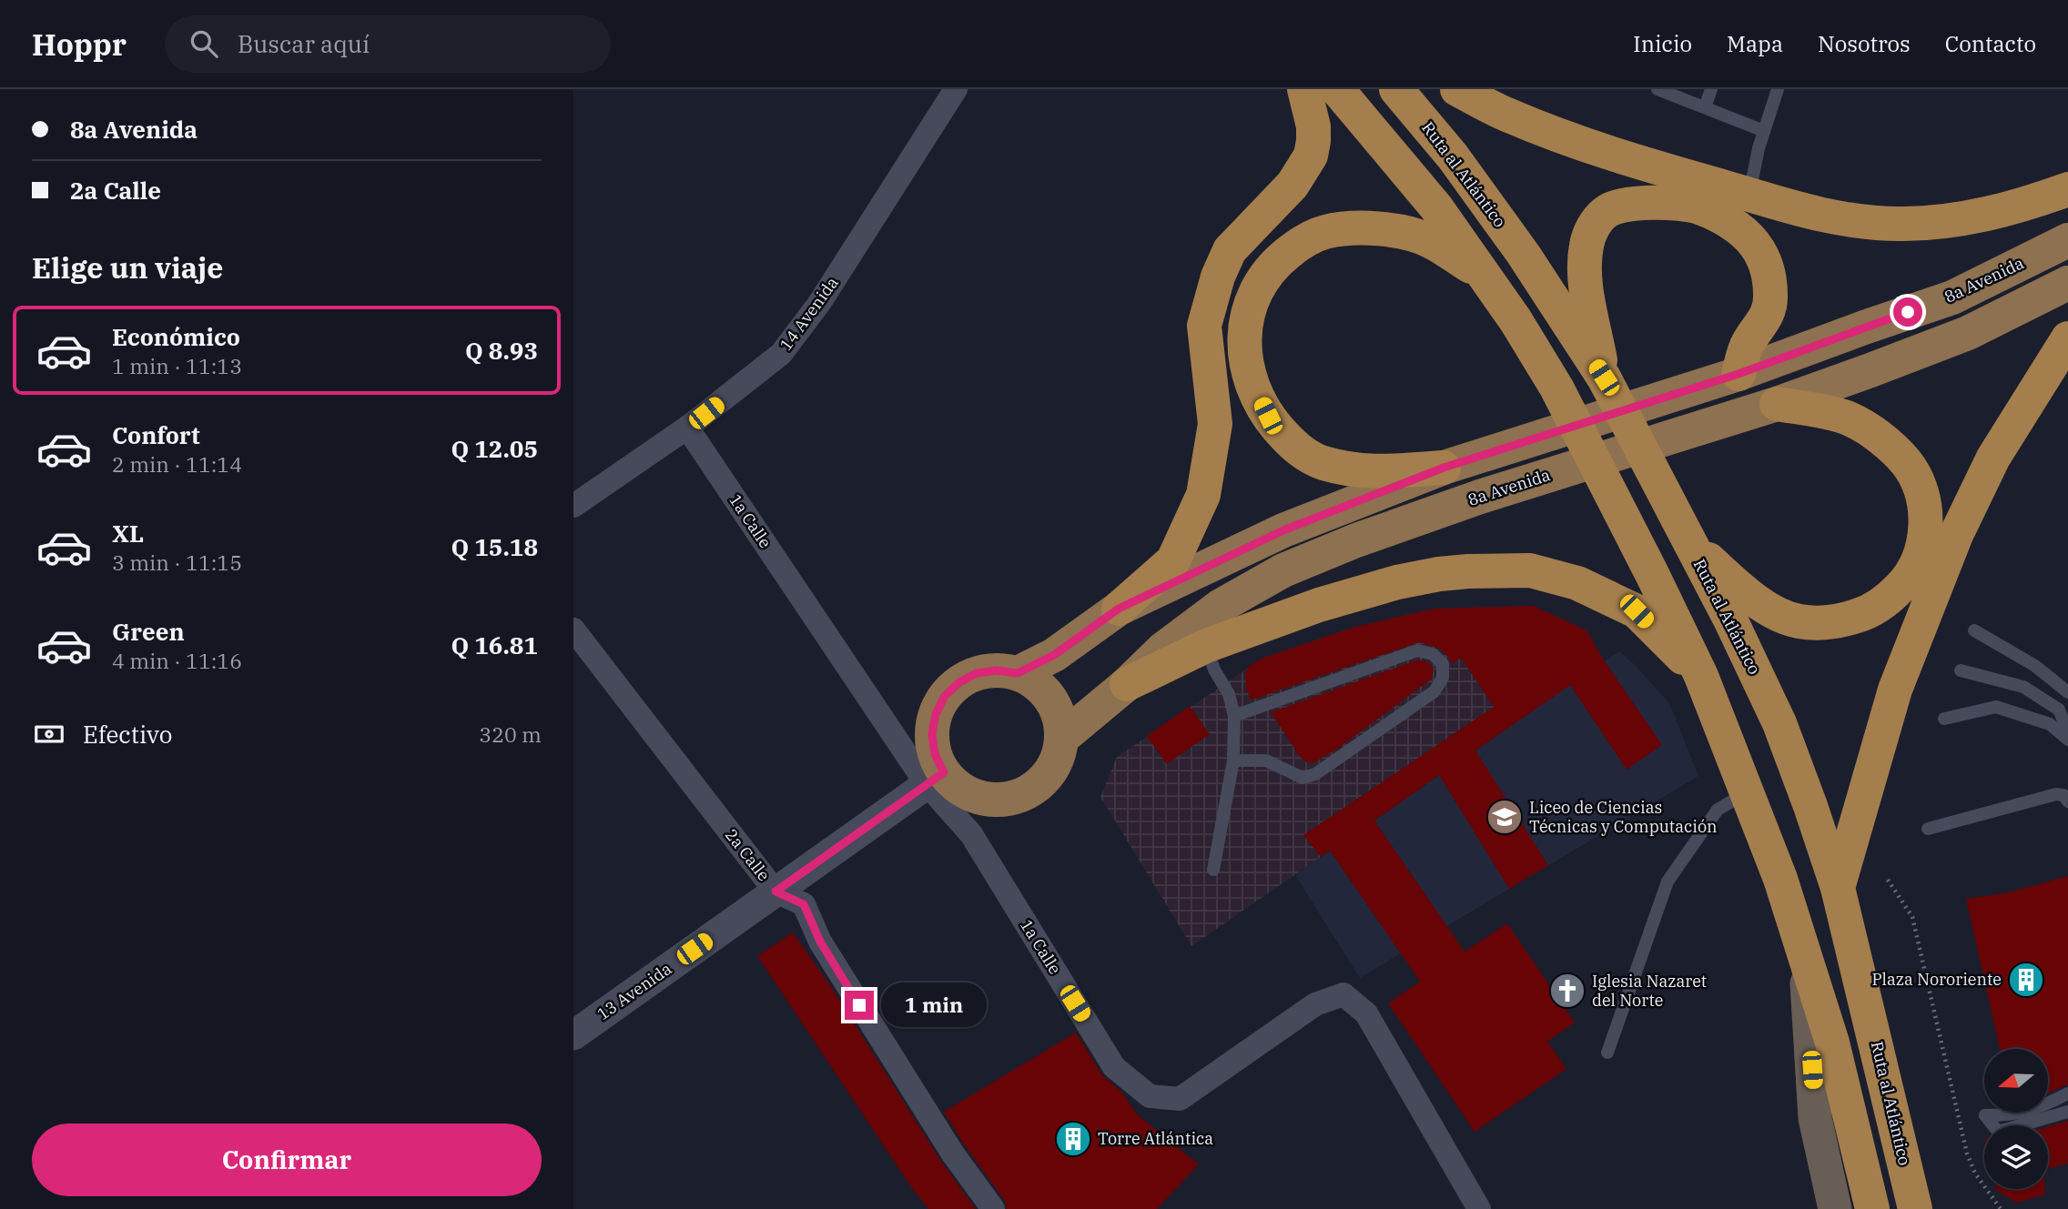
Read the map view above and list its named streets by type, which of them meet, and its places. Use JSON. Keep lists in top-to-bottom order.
{
  "streets": {
    "highway": ["Ruta al Atlántico"],
    "main road": ["8a Avenida"],
    "street": [
      "14 Avenida",
      "1a Calle",
      "2a Calle",
      "13 Avenida"
    ]
  },
  "crossings": [
    ["8a Avenida", "1a Calle"],
    ["8a Avenida", "13 Avenida"],
    ["14 Avenida", "1a Calle"],
    ["1a Calle", "13 Avenida"],
    ["2a Calle", "13 Avenida"]
  ],
  "places": {
    "school or university": ["Liceo de Ciencias Técnicas y Computación"],
    "building": ["Plaza Nororiente", "Torre Atlántica"],
    "church": ["Iglesia Nazaret del Norte"]
  },
  "north": "left",
  "page": {
    "header": "Hoppr",
    "search": "Buscar aquí",
    "nav": [
      "Inicio",
      "Mapa",
      "Nosotros",
      "Contacto"
    ],
    "banner": ["8a Avenida", "2a Calle"],
    "heading": "Elige un viaje",
    "list": [
      {
        "name": "Económico",
        "note": "1 min · 11:13",
        "value": "Q 8.93"
      },
      {
        "name": "Confort",
        "note": "2 min · 11:14",
        "value": "Q 12.05"
      },
      {
        "name": "XL",
        "note": "3 min · 11:15",
        "value": "Q 15.18"
      },
      {
        "name": "Green",
        "note": "4 min · 11:16",
        "value": "Q 16.81"
      }
    ],
    "pay": ["Efectivo", "320 m"],
    "bubble": "1 min",
    "buttons": "Confirmar"
  }
}
